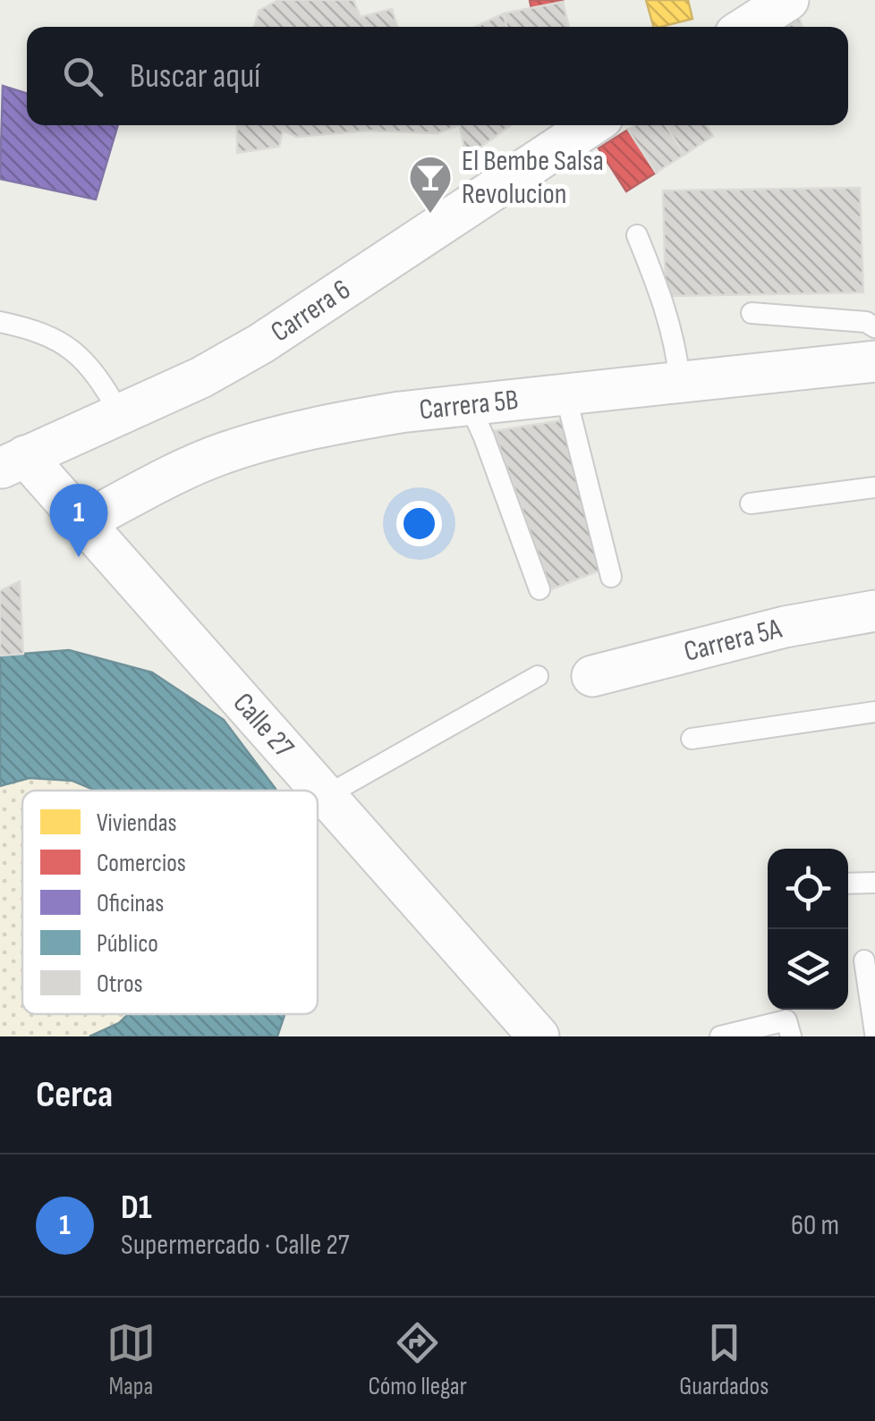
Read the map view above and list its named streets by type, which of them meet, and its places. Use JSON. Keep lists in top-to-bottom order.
{
  "streets": {
    "street": [
      "Carrera 6",
      "Carrera 5B",
      "Carrera 5A",
      "Calle 27"
    ]
  },
  "crossings": [
    ["Carrera 6", "Calle 27"],
    ["Carrera 5B", "Calle 27"]
  ],
  "places": {
    "bar": ["El Bembe Salsa Revolucion"]
  },
  "legend": [
    "Viviendas",
    "Comercios",
    "Oficinas",
    "Público",
    "Otros"
  ],
  "page": {
    "search": "Buscar aquí",
    "pins": "1",
    "heading": "Cerca",
    "list": [
      {
        "mark": "1",
        "name": "D1",
        "note": "Supermercado · Calle 27",
        "value": "60 m"
      }
    ],
    "nav": ["Mapa", "Cómo llegar", "Guardados"]
  }
}
